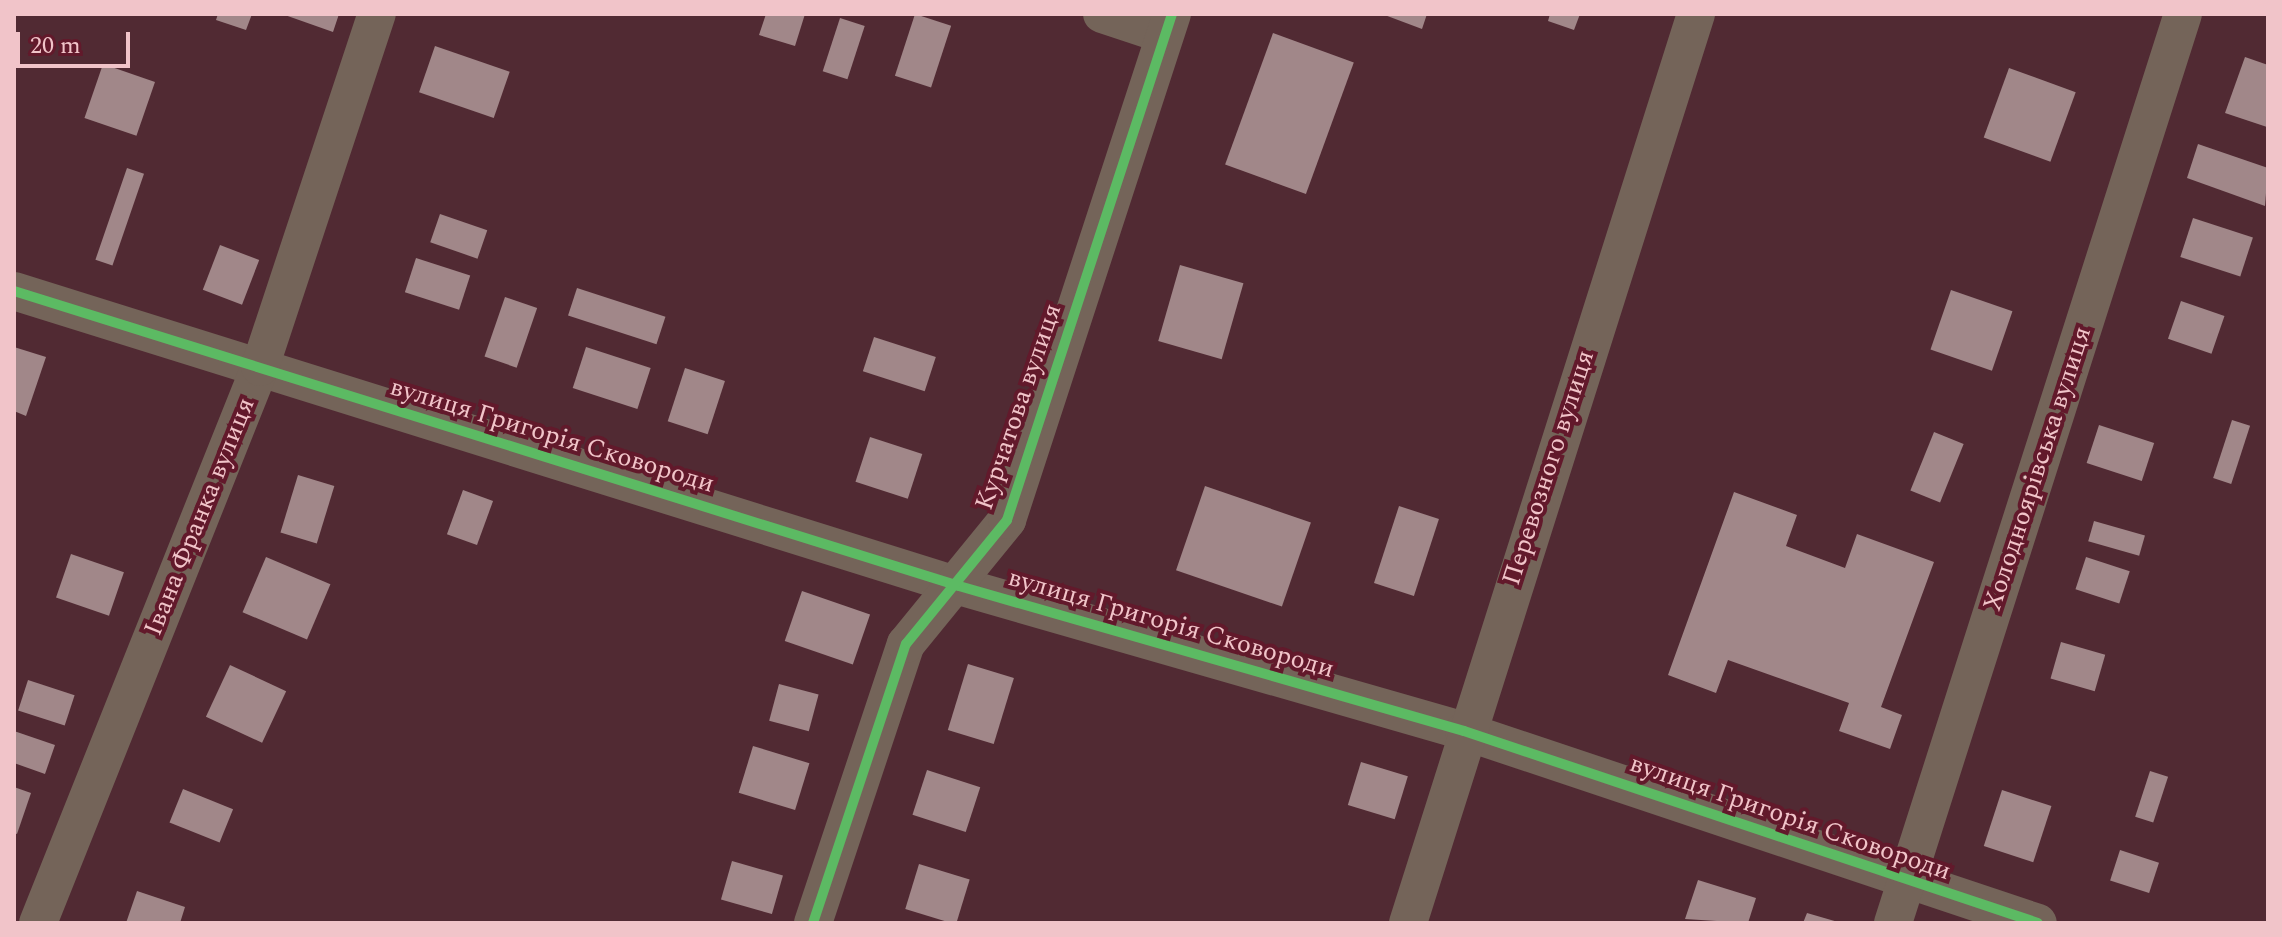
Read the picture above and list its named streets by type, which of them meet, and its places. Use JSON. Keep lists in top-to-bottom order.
{
  "streets": {
    "street": [
      "Курчатова вулиця",
      "вулиця Григорія Сковороди",
      "Перевозного вулиця",
      "Холодноярівська вулиця",
      "Івана Франка вулиця"
    ]
  },
  "crossings": [
    ["Курчатова вулиця", "вулиця Григорія Сковороди"],
    ["вулиця Григорія Сковороди", "Перевозного вулиця"],
    ["вулиця Григорія Сковороди", "Холодноярівська вулиця"],
    ["вулиця Григорія Сковороди", "Івана Франка вулиця"]
  ],
  "scale_bar": "20 m"
}
